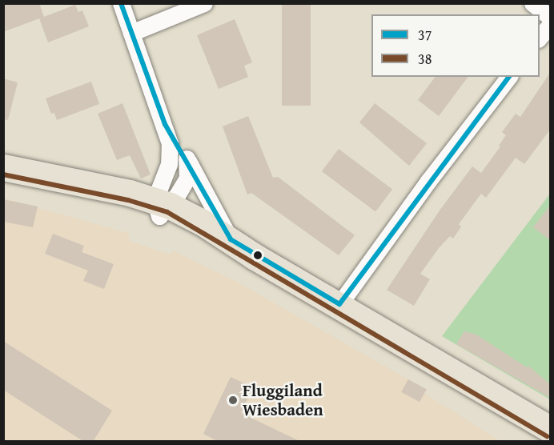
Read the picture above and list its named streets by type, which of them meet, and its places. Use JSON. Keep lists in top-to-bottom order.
{
  "places": ["Fluggiland Wiesbaden"],
  "lines": ["transit line 37", "transit line 38"],
  "legend": ["37", "38"]
}
